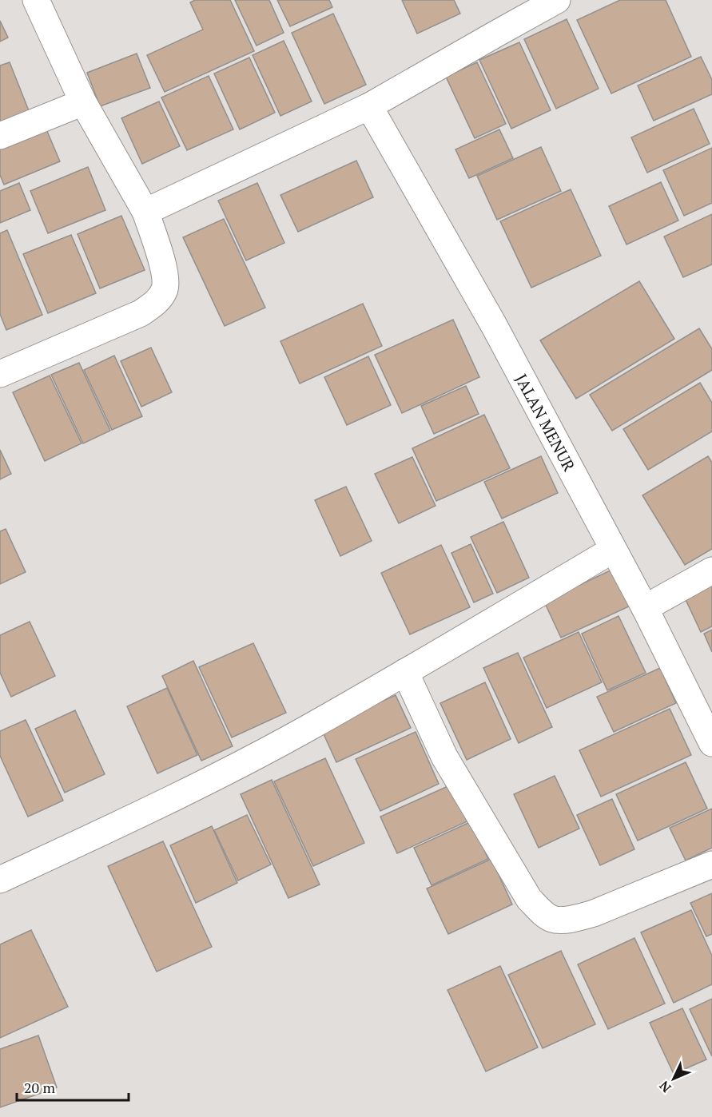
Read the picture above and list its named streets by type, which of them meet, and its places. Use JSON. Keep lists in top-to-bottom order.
{
  "streets": {
    "street": ["JALAN MENUR"]
  },
  "scale_bar": "20 m",
  "north": "bottom left"
}
